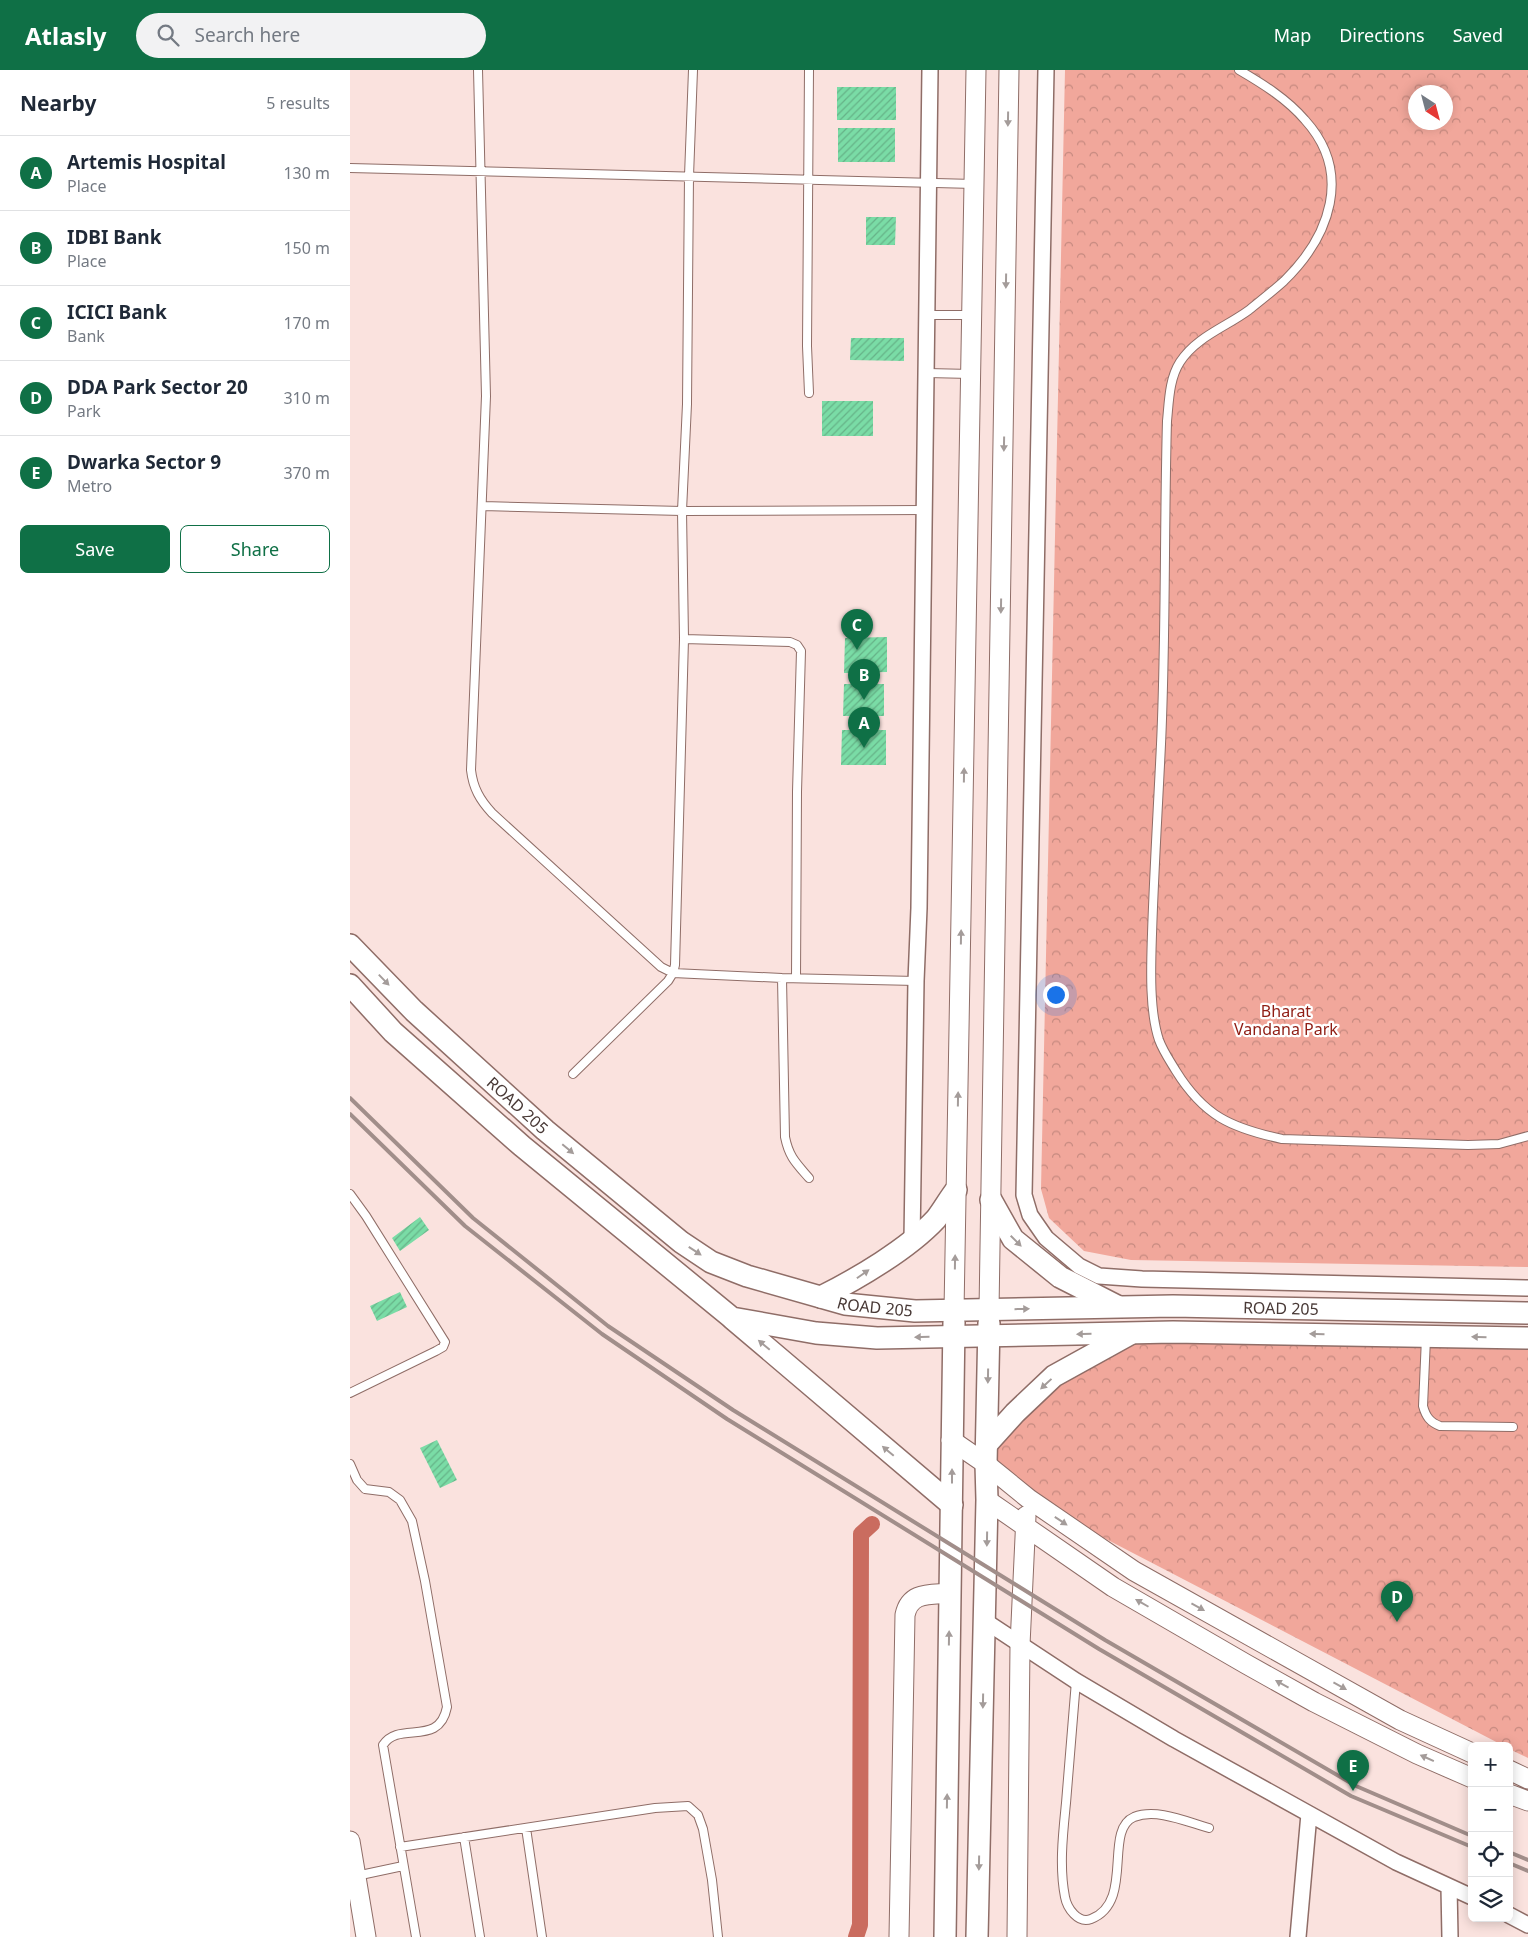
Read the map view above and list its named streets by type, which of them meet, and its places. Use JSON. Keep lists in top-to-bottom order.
{
  "streets": {
    "main road": ["ROAD 205"]
  },
  "parks": ["Bharat Vandana Park"],
  "north": "bottom right",
  "page": {
    "header": "Atlasly",
    "search": "Search here",
    "nav": ["Map", "Directions", "Saved"],
    "heading": ["Nearby", "5 results"],
    "list": [
      {
        "mark": "A",
        "name": "Artemis Hospital",
        "note": "Place",
        "value": "130 m"
      },
      {
        "mark": "B",
        "name": "IDBI Bank",
        "note": "Place",
        "value": "150 m"
      },
      {
        "mark": "C",
        "name": "ICICI Bank",
        "note": "Bank",
        "value": "170 m"
      },
      {
        "mark": "D",
        "name": "DDA Park Sector 20",
        "note": "Park",
        "value": "310 m"
      },
      {
        "mark": "E",
        "name": "Dwarka Sector 9",
        "note": "Metro",
        "value": "370 m"
      }
    ],
    "buttons": ["Save", "Share"],
    "pins": [
      "C",
      "B",
      "A",
      "D",
      "E"
    ],
    "map_buttons": ["+", "−"]
  }
}
